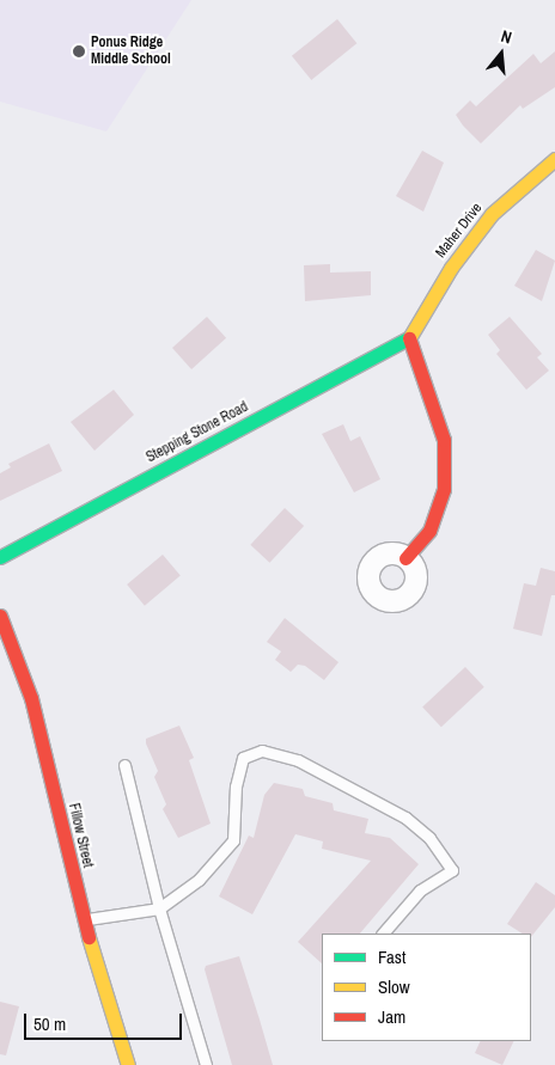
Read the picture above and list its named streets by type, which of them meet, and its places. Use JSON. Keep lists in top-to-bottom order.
{
  "streets": {
    "street": ["Maher Drive", "Stepping Stone Road", "Fillow Street"]
  },
  "crossings": [
    ["Maher Drive", "Stepping Stone Road"]
  ],
  "places": ["Ponus Ridge Middle School"],
  "legend": ["Fast", "Slow", "Jam"],
  "scale_bar": "50 m",
  "north": "top"
}
